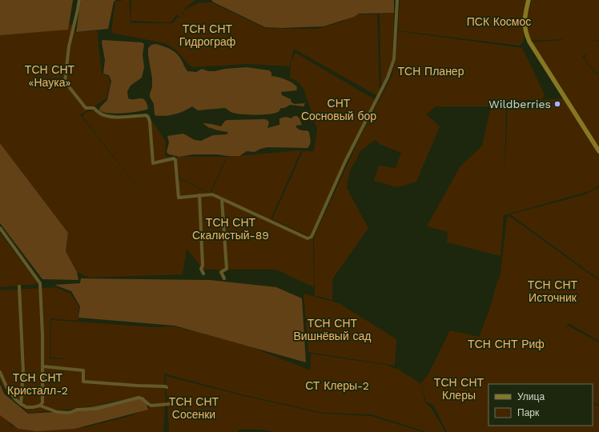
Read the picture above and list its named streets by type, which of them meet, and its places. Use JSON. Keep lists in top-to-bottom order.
{
  "parks": [
    "ПСК Космос",
    "ТСН СНТ Гидрограф",
    "ТСН СНТ «Наука»",
    "ТСН Планер",
    "СНТ Сосновый бор",
    "ТСН СНТ Скалистый-89",
    "ТСН СНТ Источник",
    "ТСН СНТ Вишнёвый сад",
    "ТСН СНТ Риф",
    "ТСН СНТ Кристалл-2",
    "ТСН СНТ Клеры",
    "СТ Клеры-2",
    "ТСН СНТ Сосенки"
  ],
  "places": ["Wildberries"],
  "legend": ["Улица", "Парк"]
}
